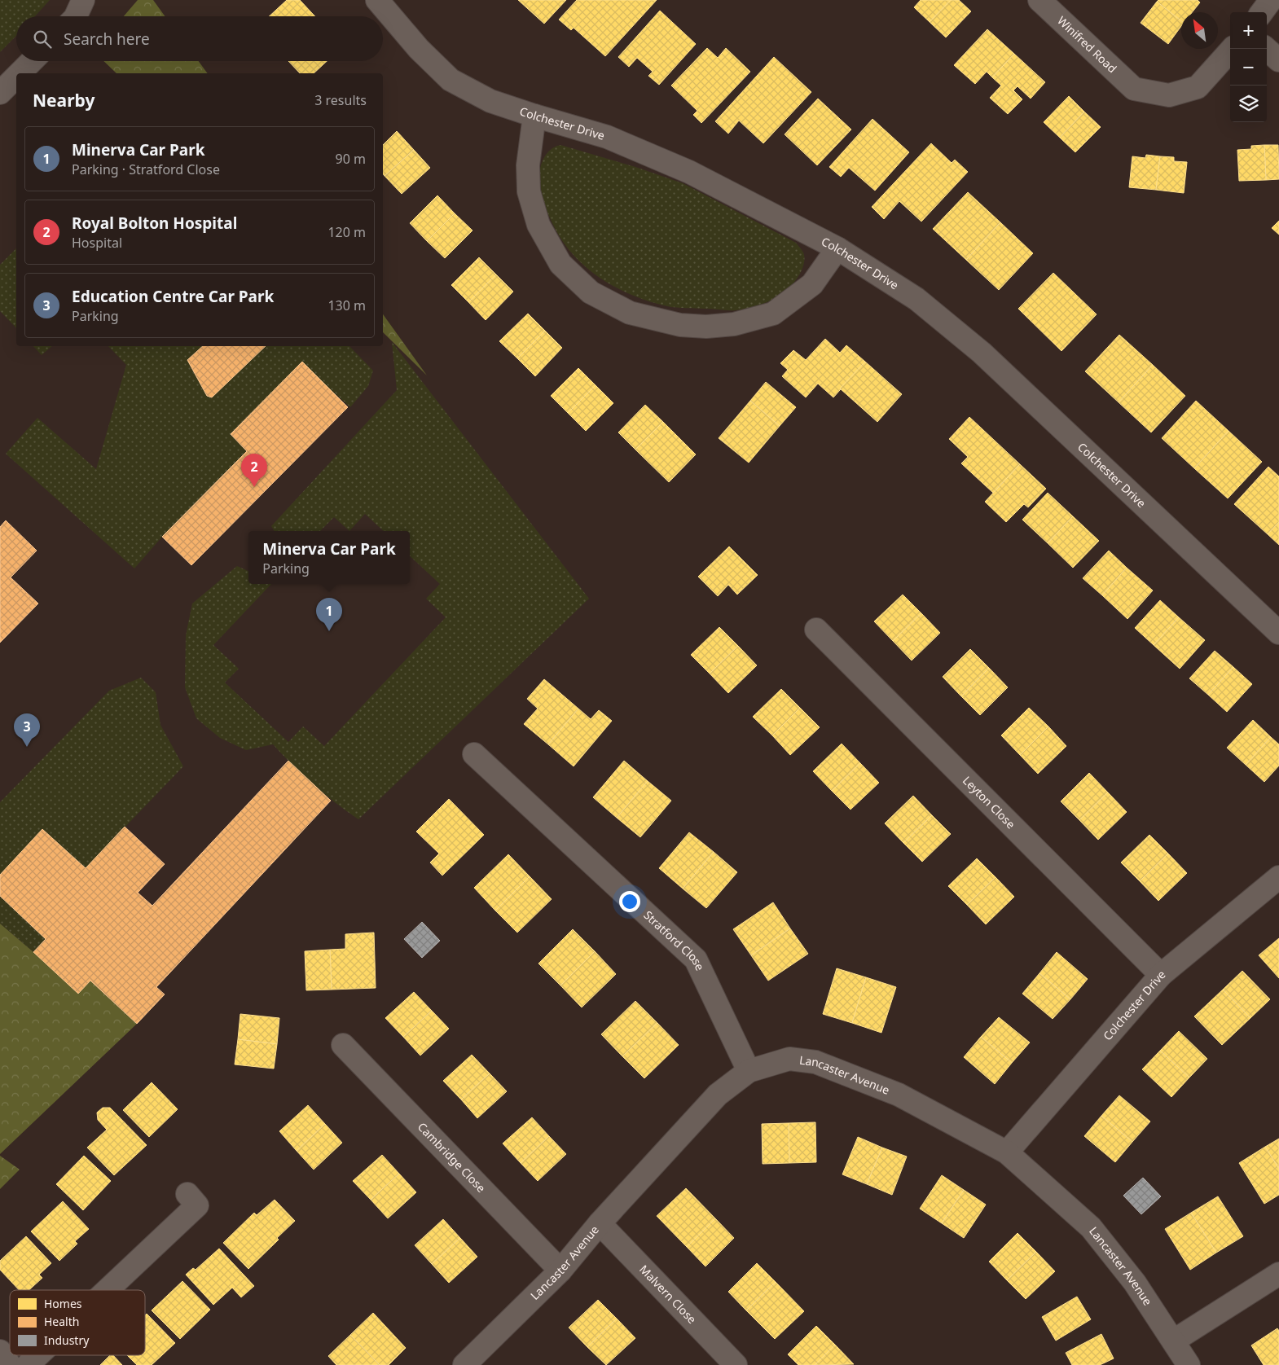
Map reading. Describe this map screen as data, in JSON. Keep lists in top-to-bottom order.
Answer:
{
  "streets": {
    "street": [
      "Winifred Road",
      "Colchester Drive",
      "Leyton Close",
      "Stratford Close",
      "Lancaster Avenue",
      "Cambridge Close",
      "Malvern Close"
    ]
  },
  "crossings": [
    ["Colchester Drive", "Leyton Close"],
    ["Colchester Drive", "Lancaster Avenue"],
    ["Stratford Close", "Lancaster Avenue"],
    ["Lancaster Avenue", "Cambridge Close"],
    ["Lancaster Avenue", "Malvern Close"]
  ],
  "legend": ["Homes", "Health", "Industry"],
  "north": "top left",
  "page": {
    "map_buttons": ["+", "−"],
    "search": "Search here",
    "heading": ["Nearby", "3 results"],
    "list": [
      {
        "mark": "1",
        "name": "Minerva Car Park",
        "note": "Parking · Stratford Close",
        "value": "90 m"
      },
      {
        "mark": "2",
        "name": "Royal Bolton Hospital",
        "note": "Hospital",
        "value": "120 m"
      },
      {
        "mark": "3",
        "name": "Education Centre Car Park",
        "note": "Parking",
        "value": "130 m"
      }
    ],
    "pins": ["2", "1", "3"],
    "popup": ["Minerva Car Park", "Parking"]
  }
}
